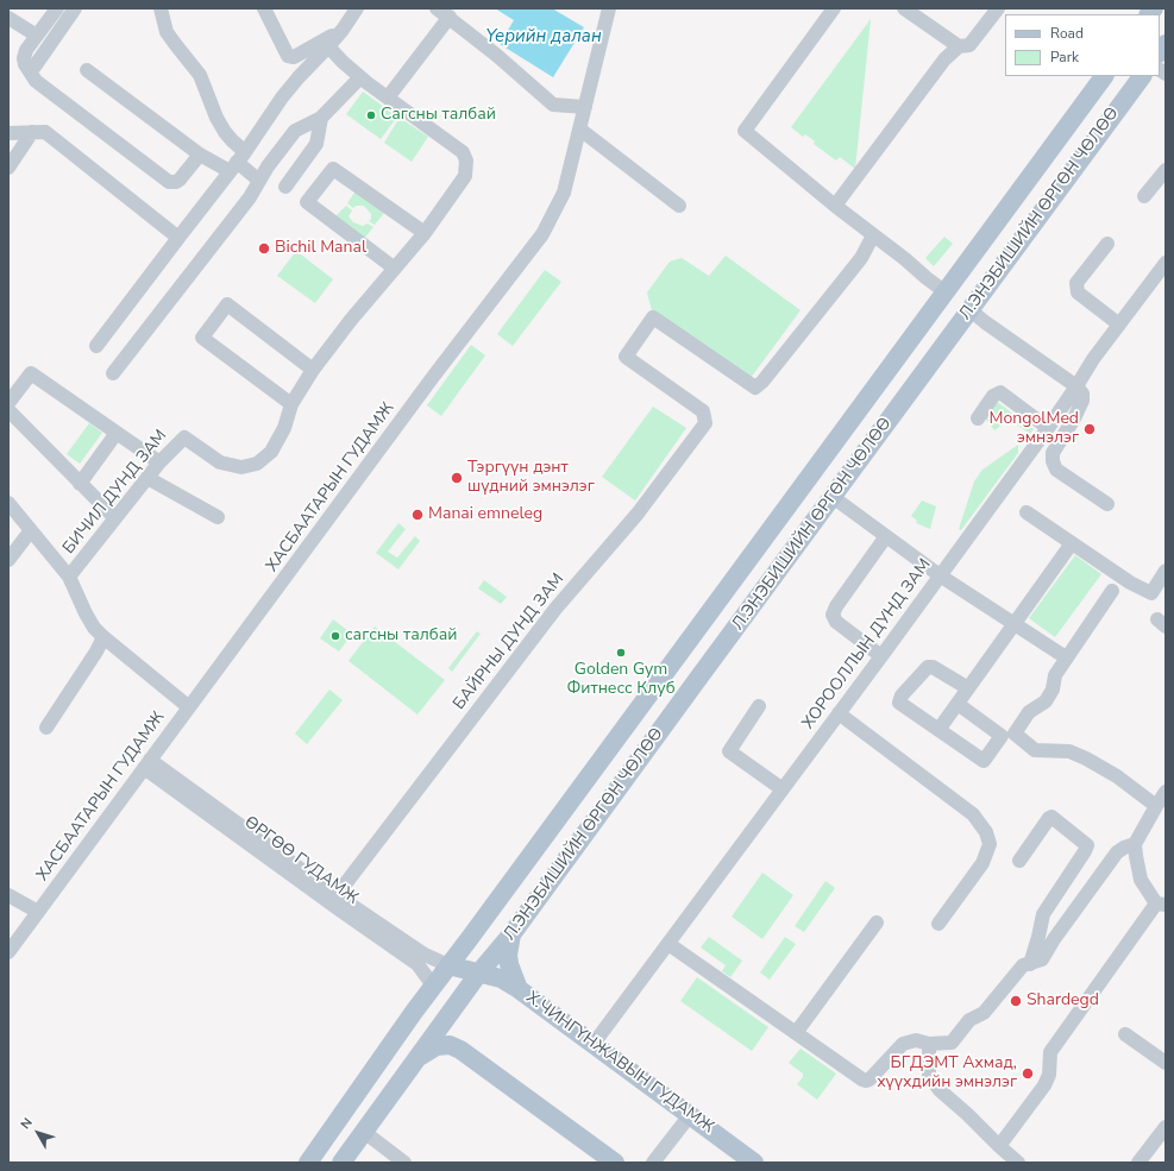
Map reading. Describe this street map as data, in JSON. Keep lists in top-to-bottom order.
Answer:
{
  "streets": {
    "main road": ["Л.ЭНЭБИШИЙН ӨРГӨН ЧӨЛӨӨ", "Х.ЧИНГҮНЖАВЫН ГУДАМЖ"],
    "street": [
      "ХАСБААТАРЫН ГУДАМЖ",
      "БИЧИЛ ДУНД ЗАМ",
      "БАЙРНЫ ДУНД ЗАМ",
      "ХОРООЛЛЫН ДУНД ЗАМ",
      "ӨРГӨӨ ГУДАМЖ"
    ]
  },
  "crossings": [
    ["Л.ЭНЭБИШИЙН ӨРГӨН ЧӨЛӨӨ", "ӨРГӨӨ ГУДАМЖ"],
    ["Л.ЭНЭБИШИЙН ӨРГӨН ЧӨЛӨӨ", "Х.ЧИНГҮНЖАВЫН ГУДАМЖ"],
    ["ХАСБААТАРЫН ГУДАМЖ", "ӨРГӨӨ ГУДАМЖ"],
    ["БАЙРНЫ ДУНД ЗАМ", "ӨРГӨӨ ГУДАМЖ"],
    ["ХОРООЛЛЫН ДУНД ЗАМ", "Х.ЧИНГҮНЖАВЫН ГУДАМЖ"],
    ["ӨРГӨӨ ГУДАМЖ", "Х.ЧИНГҮНЖАВЫН ГУДАМЖ"]
  ],
  "water": ["Үерийн далан"],
  "places": [
    "Сагсны талбай",
    "Bichil Manal",
    "MongolMed эмнэлэг",
    "Тэргүүн дэнт шүдний эмнэлэг",
    "Manai emneleg",
    "сагсны талбай",
    "Golden Gym Фитнесс Клуб",
    "Shardegd",
    "БГДЭМТ Ахмад, хүүхдийн эмнэлэг"
  ],
  "legend": ["Road", "Park"],
  "north": "top left"
}
